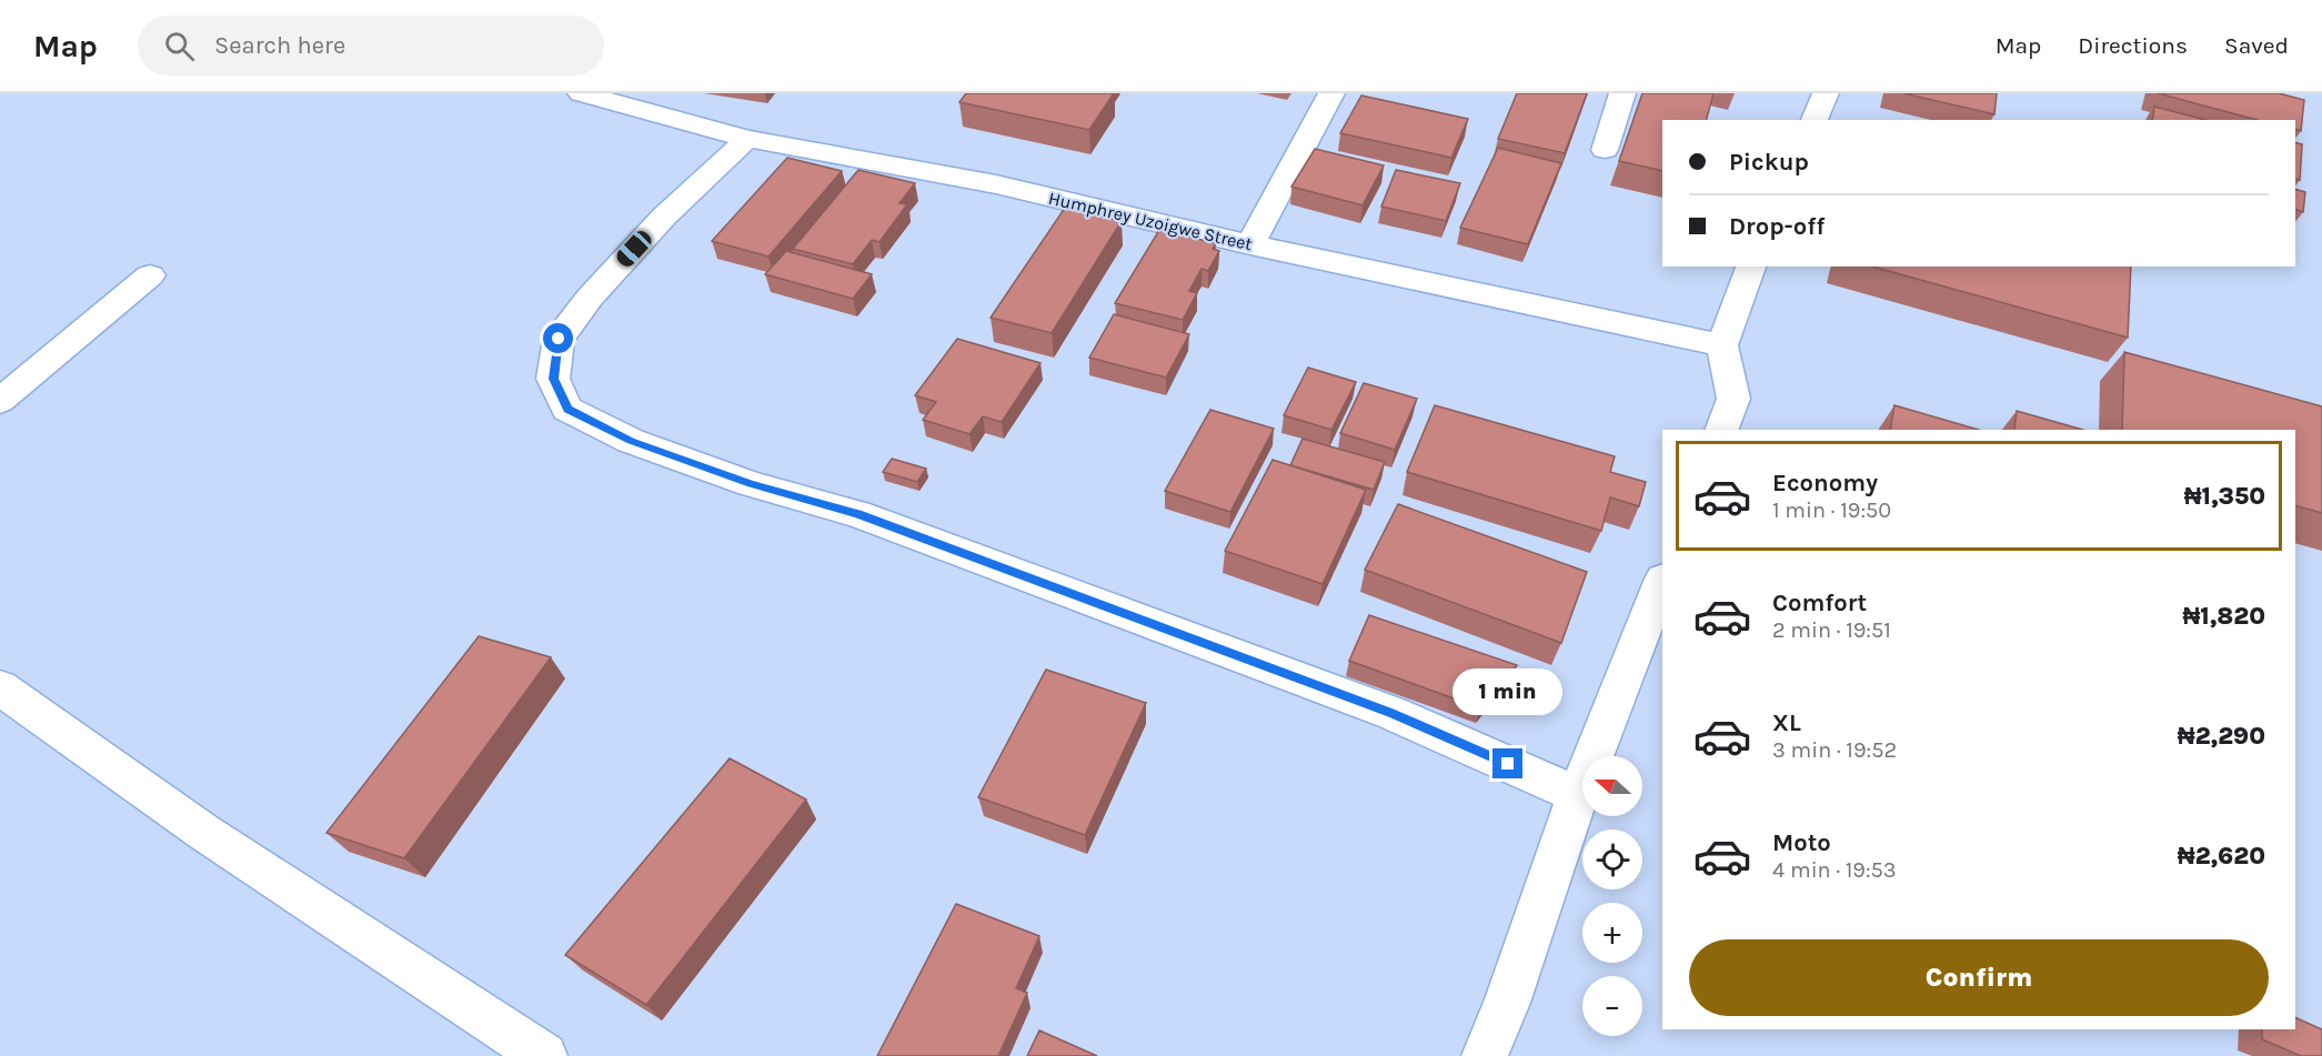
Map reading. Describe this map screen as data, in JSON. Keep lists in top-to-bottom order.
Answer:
{
  "streets": {
    "street": ["Humphrey Uzoigwe Street"]
  },
  "north": "left",
  "page": {
    "header": "Map",
    "search": "Search here",
    "nav": ["Map", "Directions", "Saved"],
    "banner": ["Pickup", "Drop-off"],
    "list": [
      {
        "name": "Economy",
        "note": "1 min · 19:50",
        "value": "₦1,350"
      },
      {
        "name": "Comfort",
        "note": "2 min · 19:51",
        "value": "₦1,820"
      },
      {
        "name": "XL",
        "note": "3 min · 19:52",
        "value": "₦2,290"
      },
      {
        "name": "Moto",
        "note": "4 min · 19:53",
        "value": "₦2,620"
      }
    ],
    "bubble": "1 min",
    "map_buttons": ["+", "−"],
    "buttons": "Confirm"
  }
}
